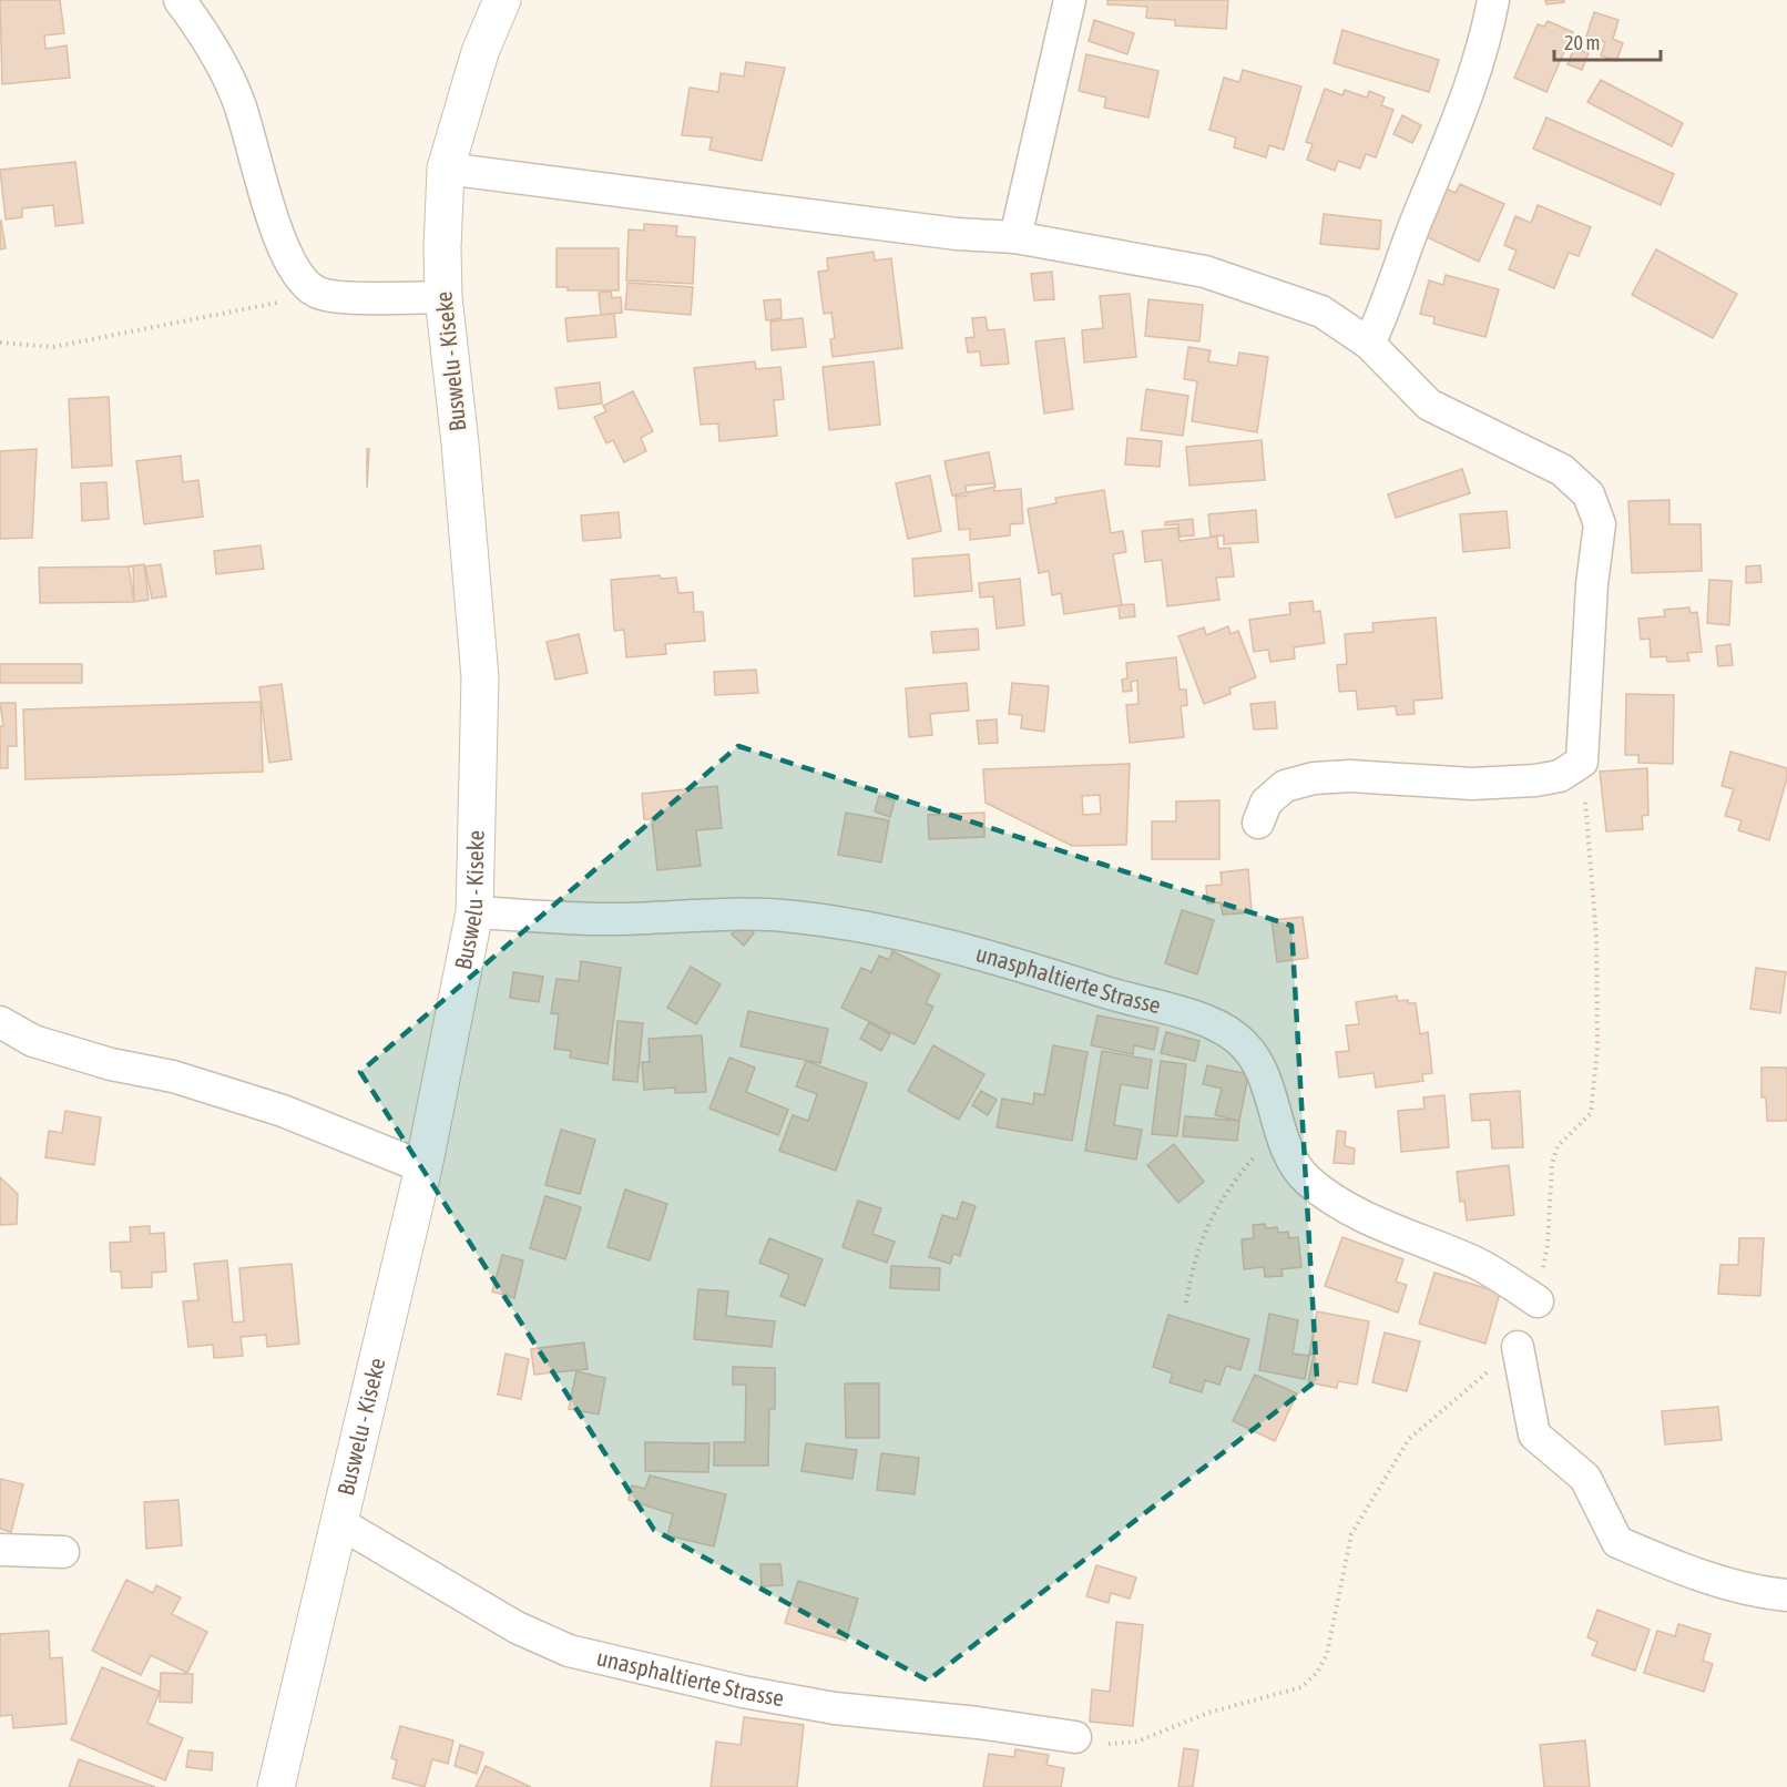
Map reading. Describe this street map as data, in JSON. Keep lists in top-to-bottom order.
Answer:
{
  "streets": {
    "main road": ["Buswelu - Kiseke"],
    "street": ["unasphaltierte Strasse"]
  },
  "crossings": [
    ["Buswelu - Kiseke", "unasphaltierte Strasse"]
  ],
  "scale_bar": "20 m"
}
